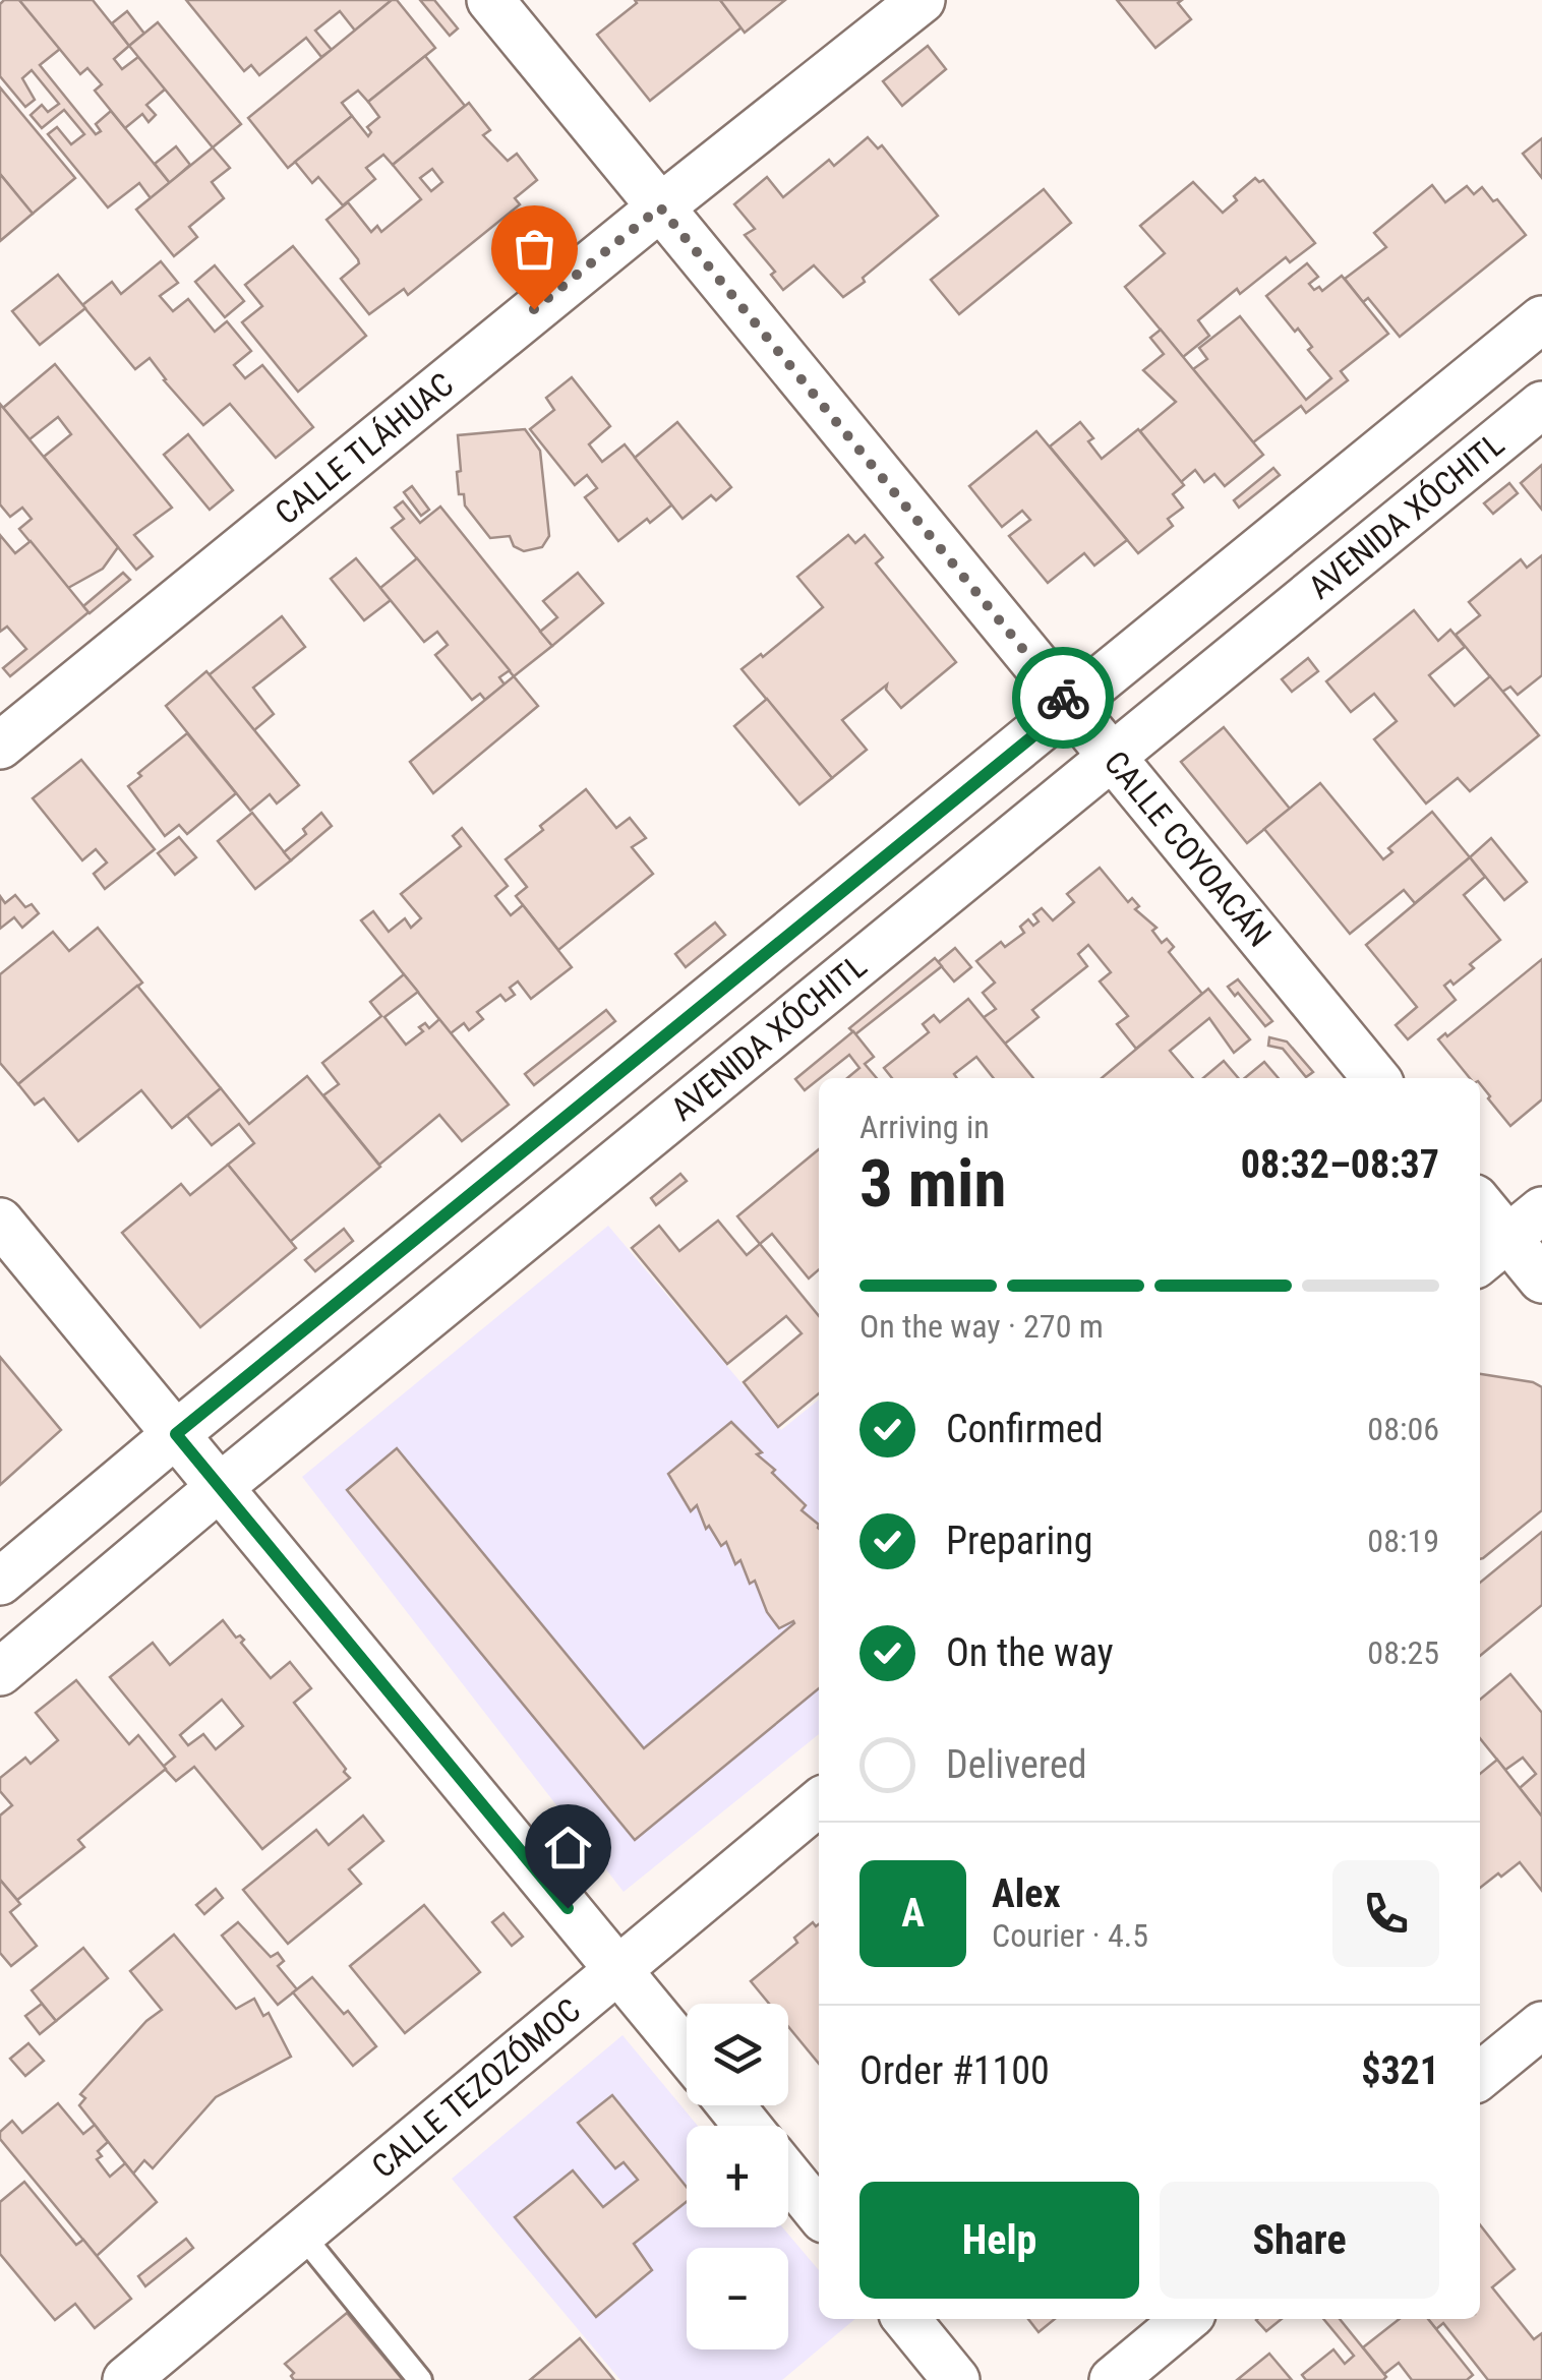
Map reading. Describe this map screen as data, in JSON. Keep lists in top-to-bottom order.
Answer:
{
  "streets": {
    "street": [
      "CALLE TLÁHUAC",
      "AVENIDA XÓCHITL",
      "CALLE COYOACÁN",
      "CALLE TEZOZÓMOC"
    ]
  },
  "crossings": [
    ["CALLE TLÁHUAC", "CALLE COYOACÁN"],
    ["AVENIDA XÓCHITL", "CALLE COYOACÁN"]
  ],
  "page": {
    "heading": ["3 min", "Arriving in", "08:32–08:37"],
    "panel": [
      "Alex",
      "Courier · 4.5",
      "Order #1100",
      "$321"
    ],
    "bar": "On the way · 270 m",
    "list": [
      ["Confirmed", "08:06"],
      ["Preparing", "08:19"],
      ["On the way", "08:25"],
      "Delivered"
    ],
    "round": "A",
    "map_buttons": ["+", "−"],
    "buttons": ["Help", "Share"]
  }
}
